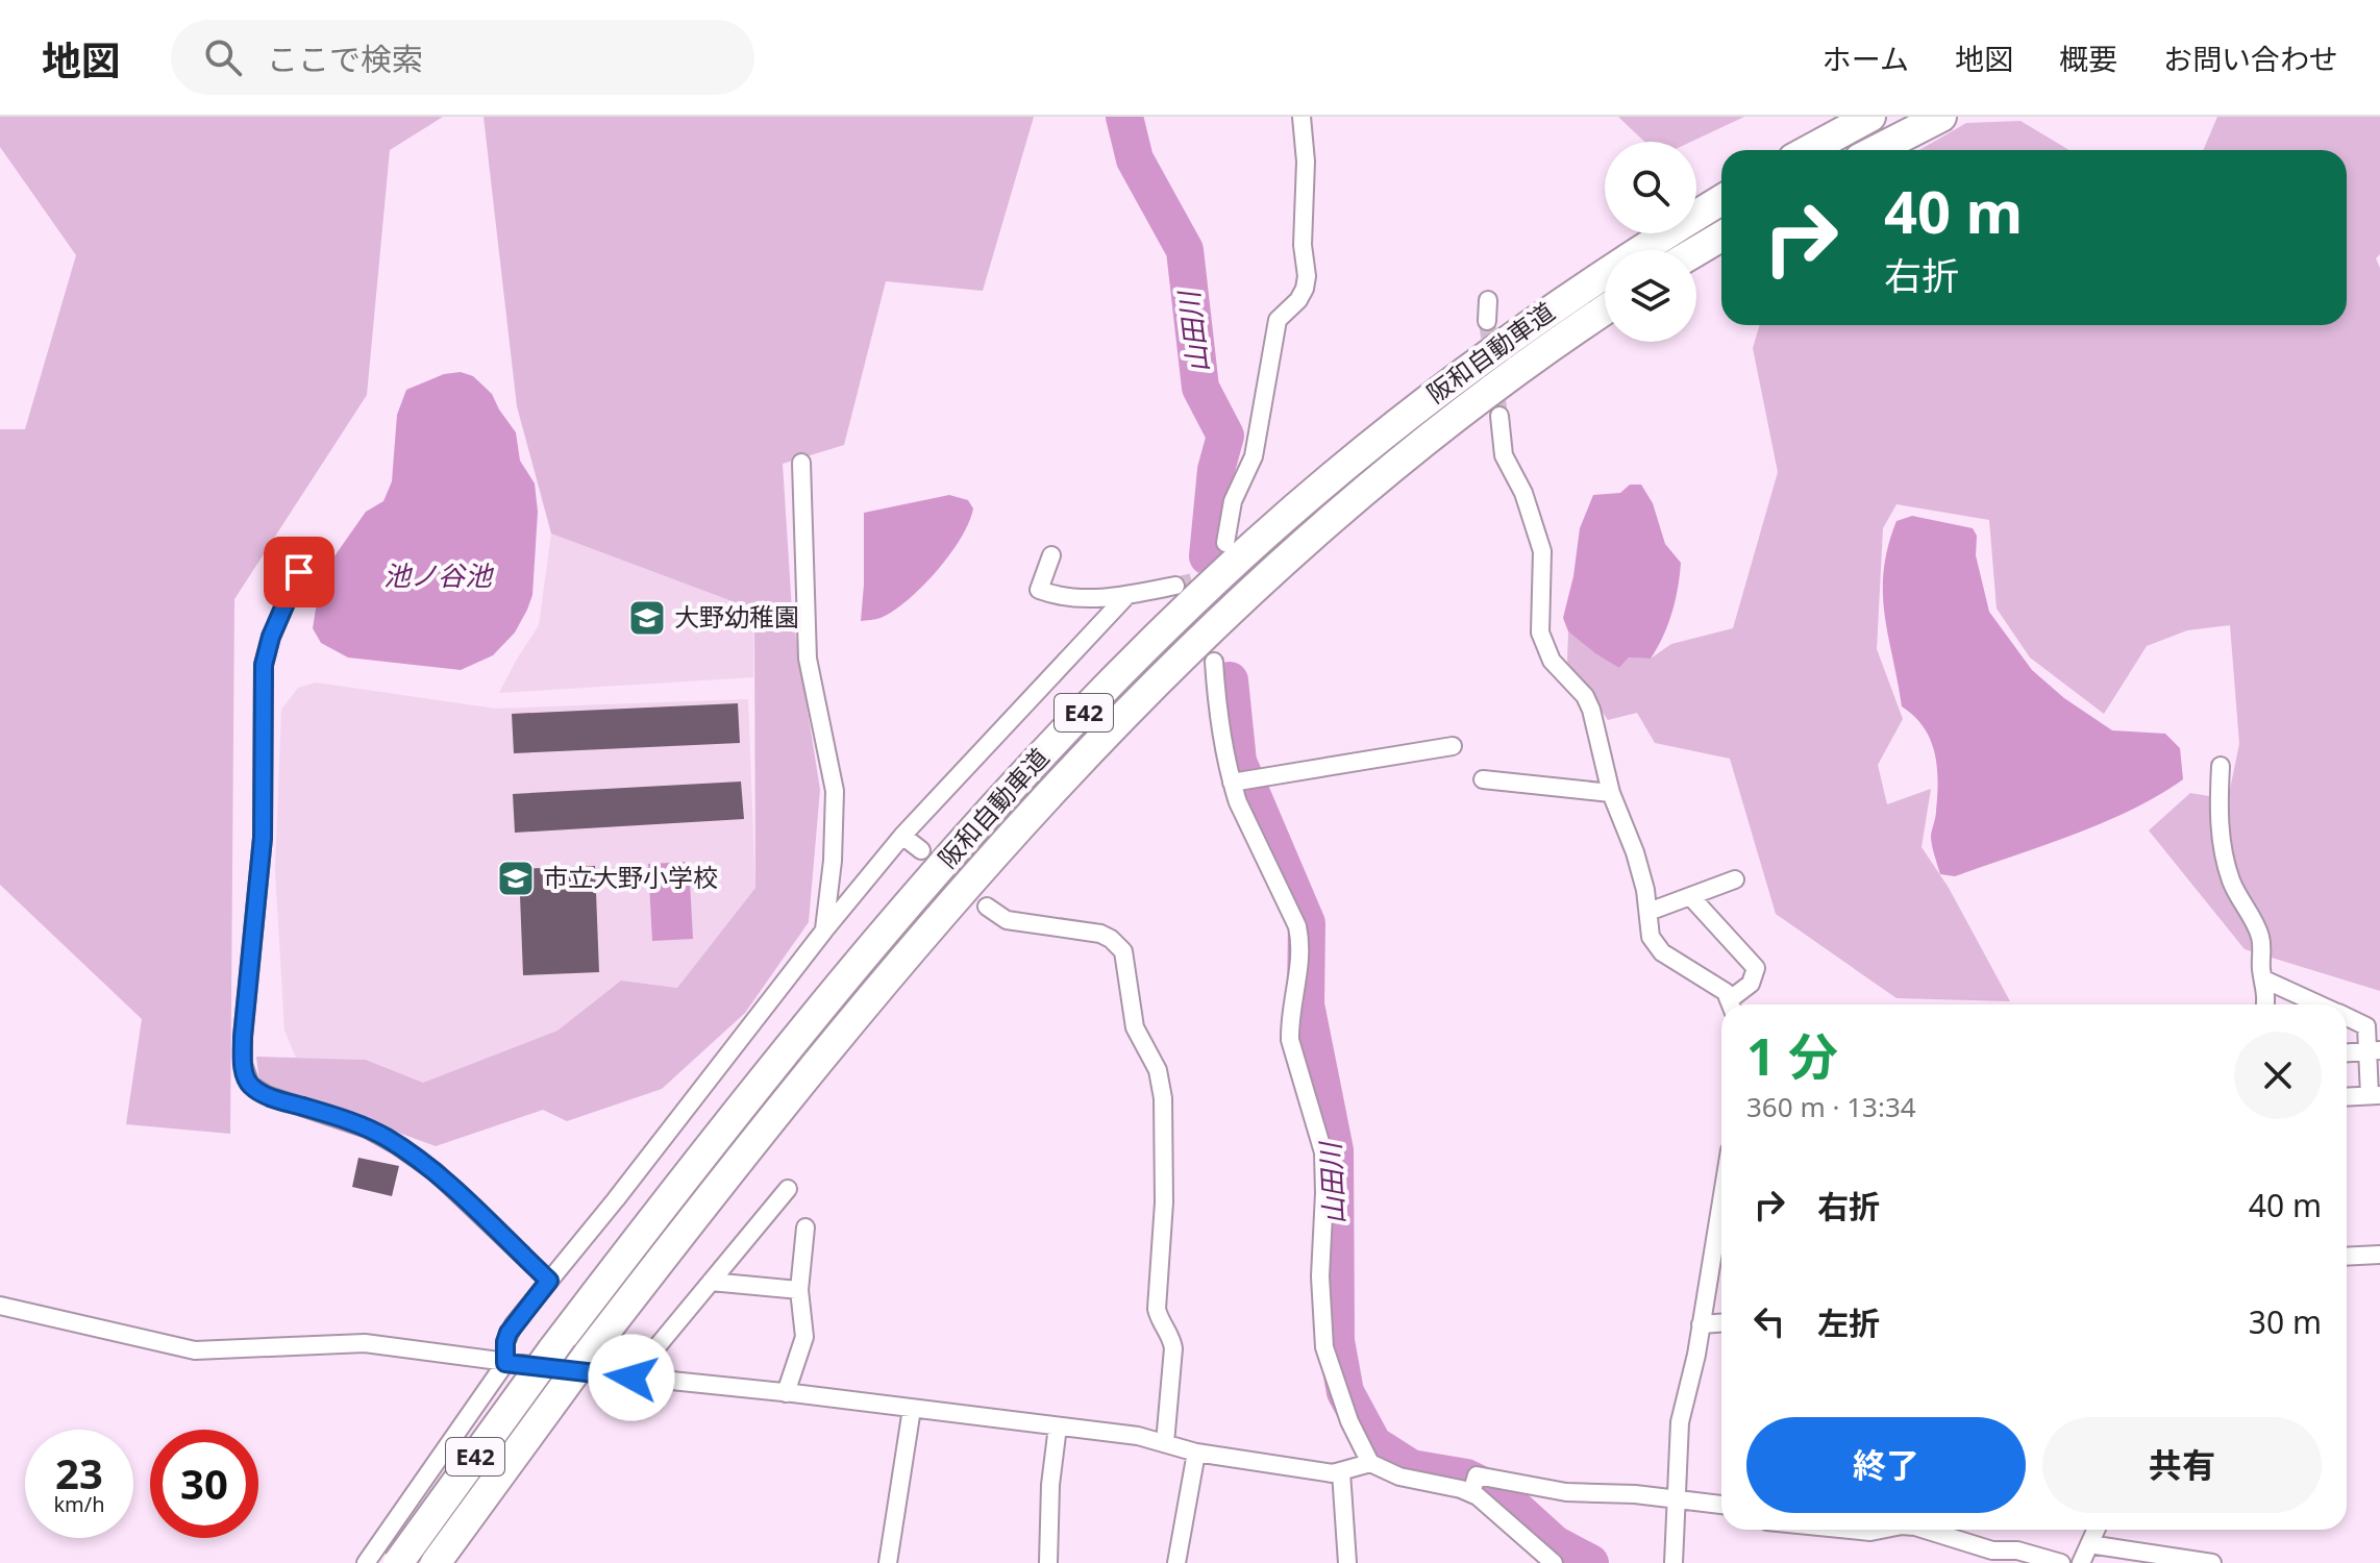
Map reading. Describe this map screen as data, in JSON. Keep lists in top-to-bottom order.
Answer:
{
  "streets": {
    "highway": ["阪和自動車道", "E42"]
  },
  "water": ["山田川", "池ノ谷池"],
  "places": {
    "school or university": ["大野幼稚園", "市立大野小学校"]
  },
  "page": {
    "header": "地図",
    "search": "ここで検索",
    "nav": [
      "ホーム",
      "地図",
      "概要",
      "お問い合わせ"
    ],
    "turn": ["40 m", "右折"],
    "heading": ["1 分", "360 m · 13:34"],
    "list": [
      {
        "name": "右折",
        "value": "40 m"
      },
      {
        "name": "左折",
        "value": "30 m"
      }
    ],
    "buttons": ["終了", "共有"],
    "speed": "23 km/h",
    "limit": "30"
  }
}
